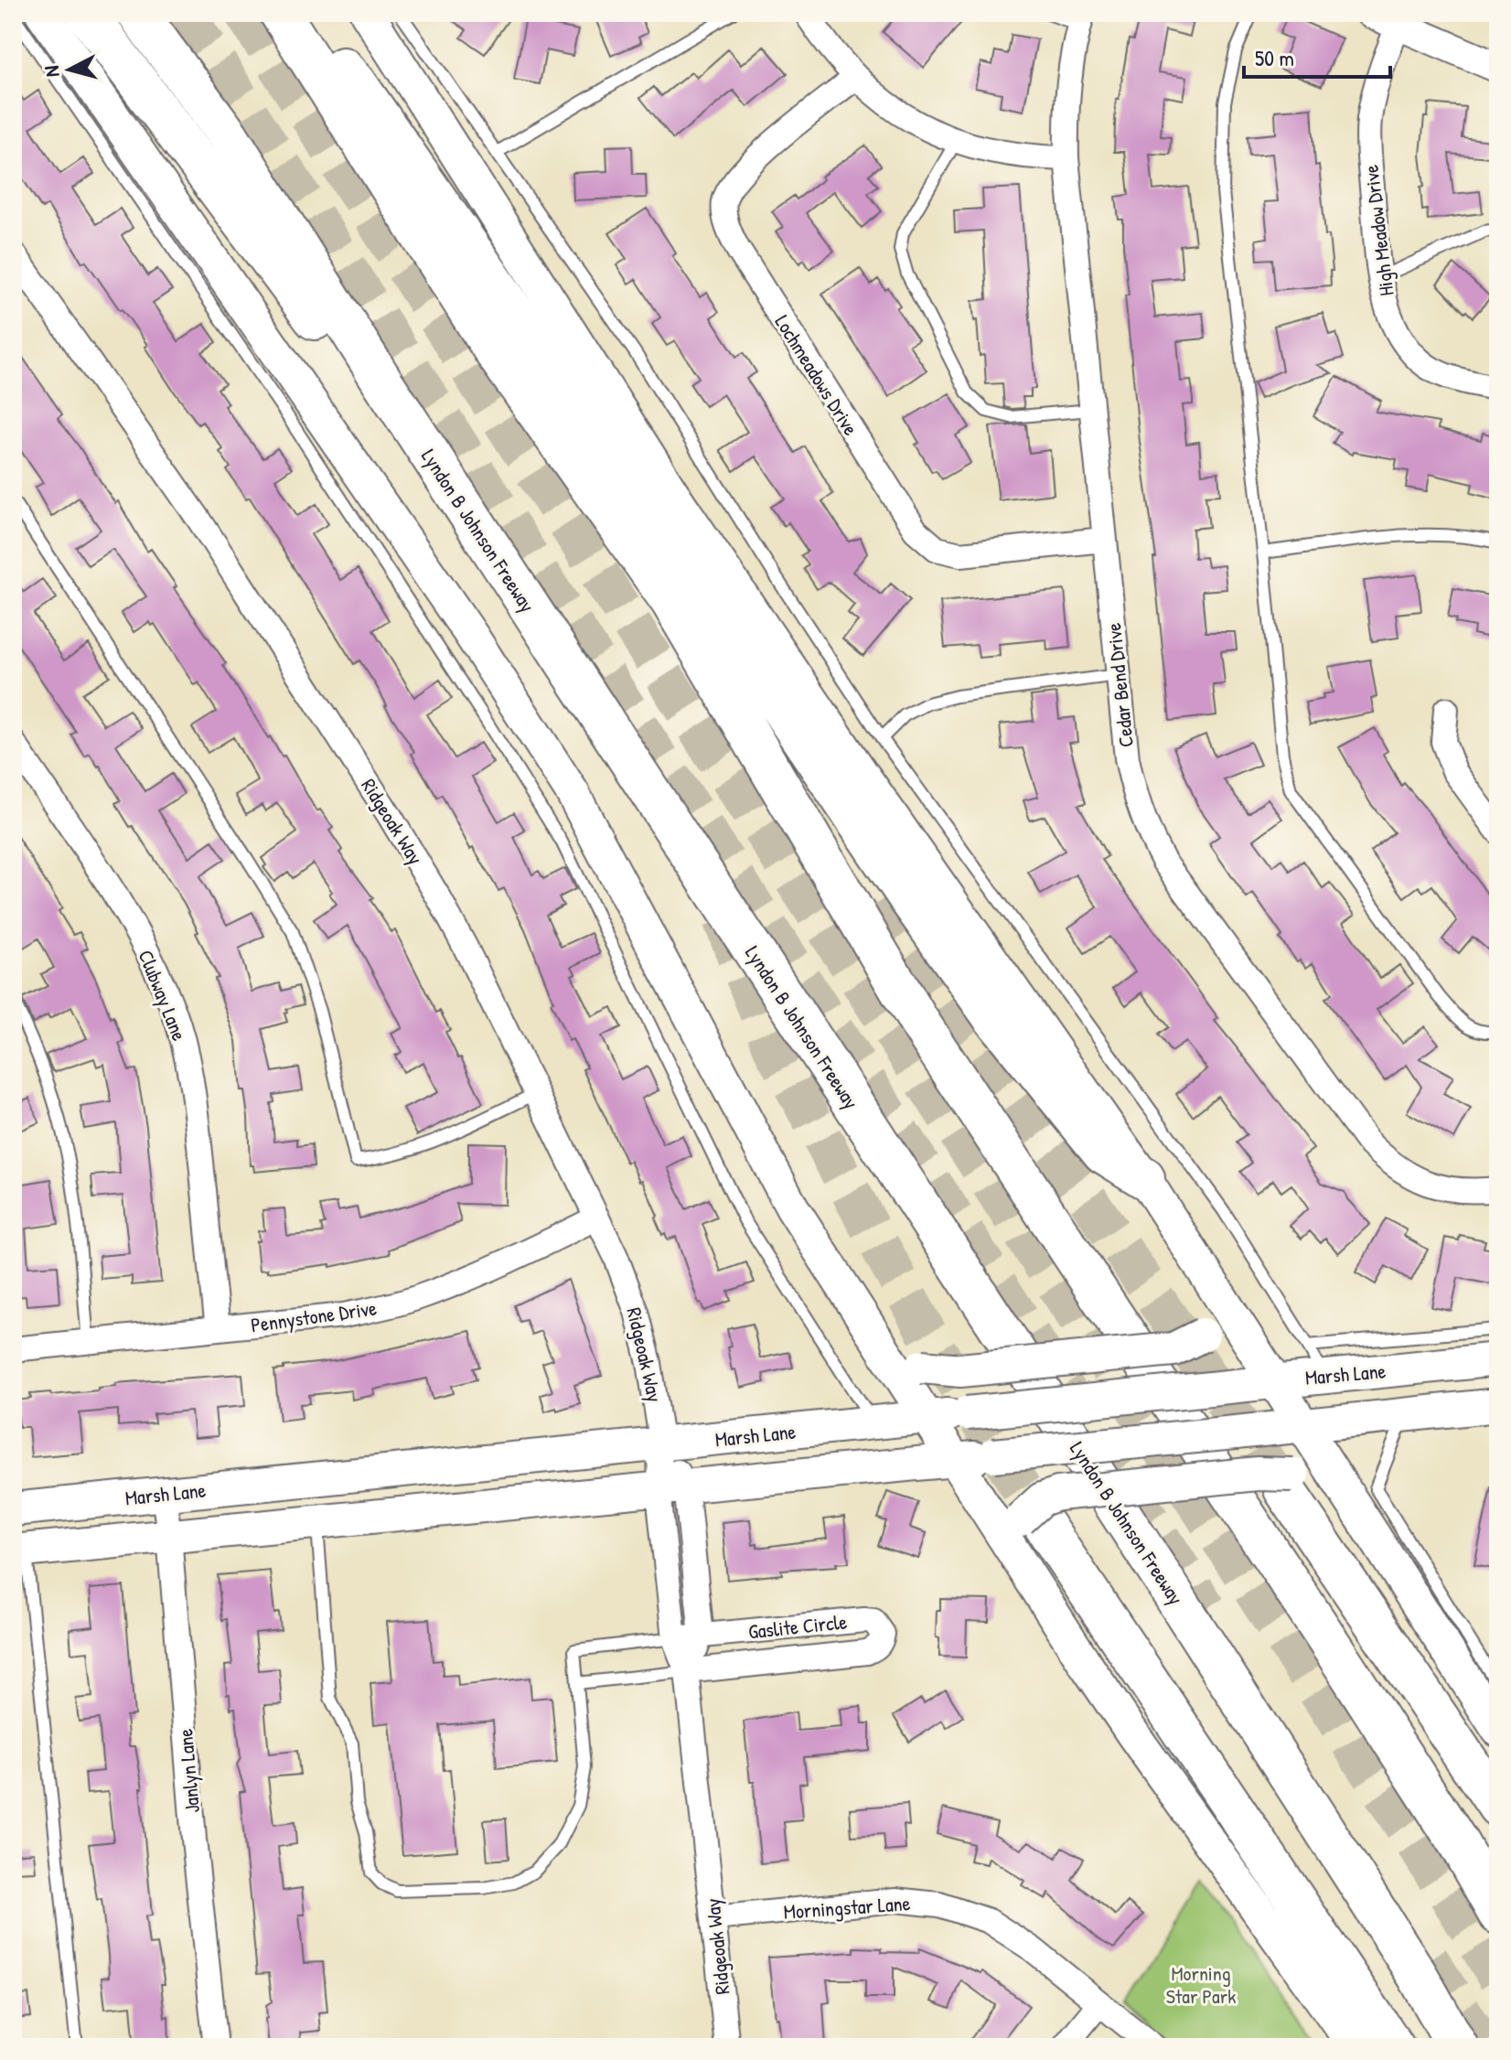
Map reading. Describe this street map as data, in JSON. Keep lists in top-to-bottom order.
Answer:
{
  "streets": {
    "highway": ["Lyndon B Johnson Freeway"],
    "main road": ["Marsh Lane"],
    "street": [
      "High Meadow Drive",
      "Lochmeadows Drive",
      "Cedar Bend Drive",
      "Ridgeoak Way",
      "Clubway Lane",
      "Pennystone Drive",
      "Gaslite Circle",
      "Janlyn Lane",
      "Morningstar Lane"
    ]
  },
  "crossings": [
    ["Lochmeadows Drive", "Cedar Bend Drive"],
    ["Ridgeoak Way", "Pennystone Drive"],
    ["Ridgeoak Way", "Marsh Lane"],
    ["Ridgeoak Way", "Gaslite Circle"],
    ["Ridgeoak Way", "Morningstar Lane"],
    ["Clubway Lane", "Pennystone Drive"],
    ["Marsh Lane", "Janlyn Lane"]
  ],
  "parks": ["Morning Star Park"],
  "scale_bar": "50 m",
  "north": "left"
}
